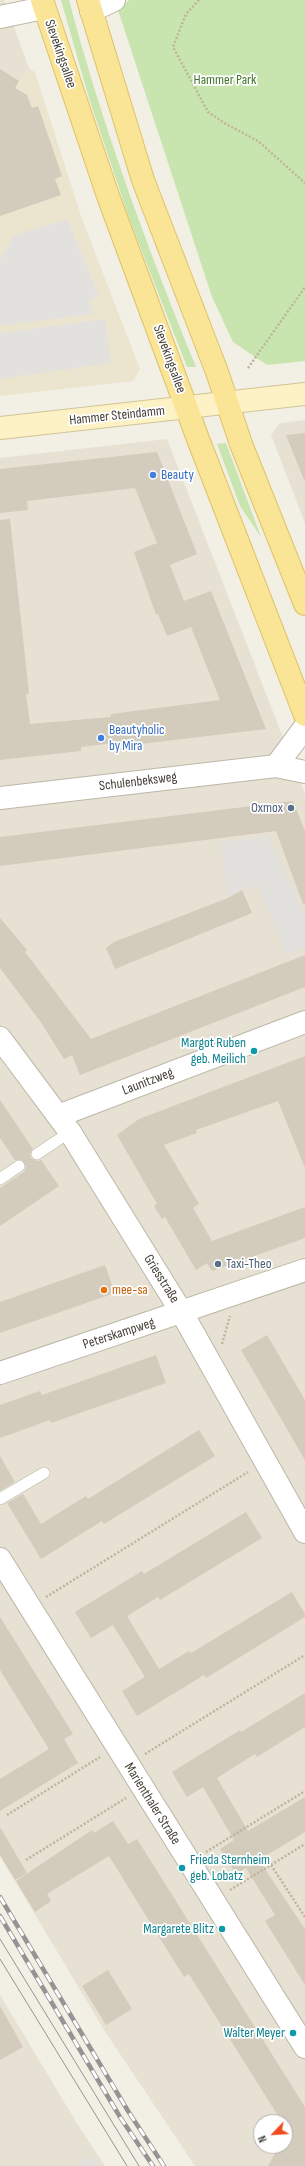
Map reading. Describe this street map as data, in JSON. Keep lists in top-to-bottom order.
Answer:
{
  "streets": {
    "main road": ["Sievekingsallee", "Hammer Steindamm"],
    "street": [
      "Schulenbeksweg",
      "Launitzweg",
      "Griesstraße",
      "Peterskampweg",
      "Marienthaler Straße"
    ]
  },
  "crossings": [
    ["Sievekingsallee", "Hammer Steindamm"],
    ["Launitzweg", "Griesstraße"],
    ["Griesstraße", "Peterskampweg"]
  ],
  "parks": ["Hammer Park"],
  "places": [
    "Beauty",
    "Beautyholic by Mira",
    "Oxmox",
    "Margot Ruben geb. Meilich",
    "Taxi-Theo",
    "mee-sa",
    "Frieda Sternheim geb. Lobatz",
    "Margarete Blitz",
    "Walter Meyer"
  ],
  "north": "bottom left"
}
